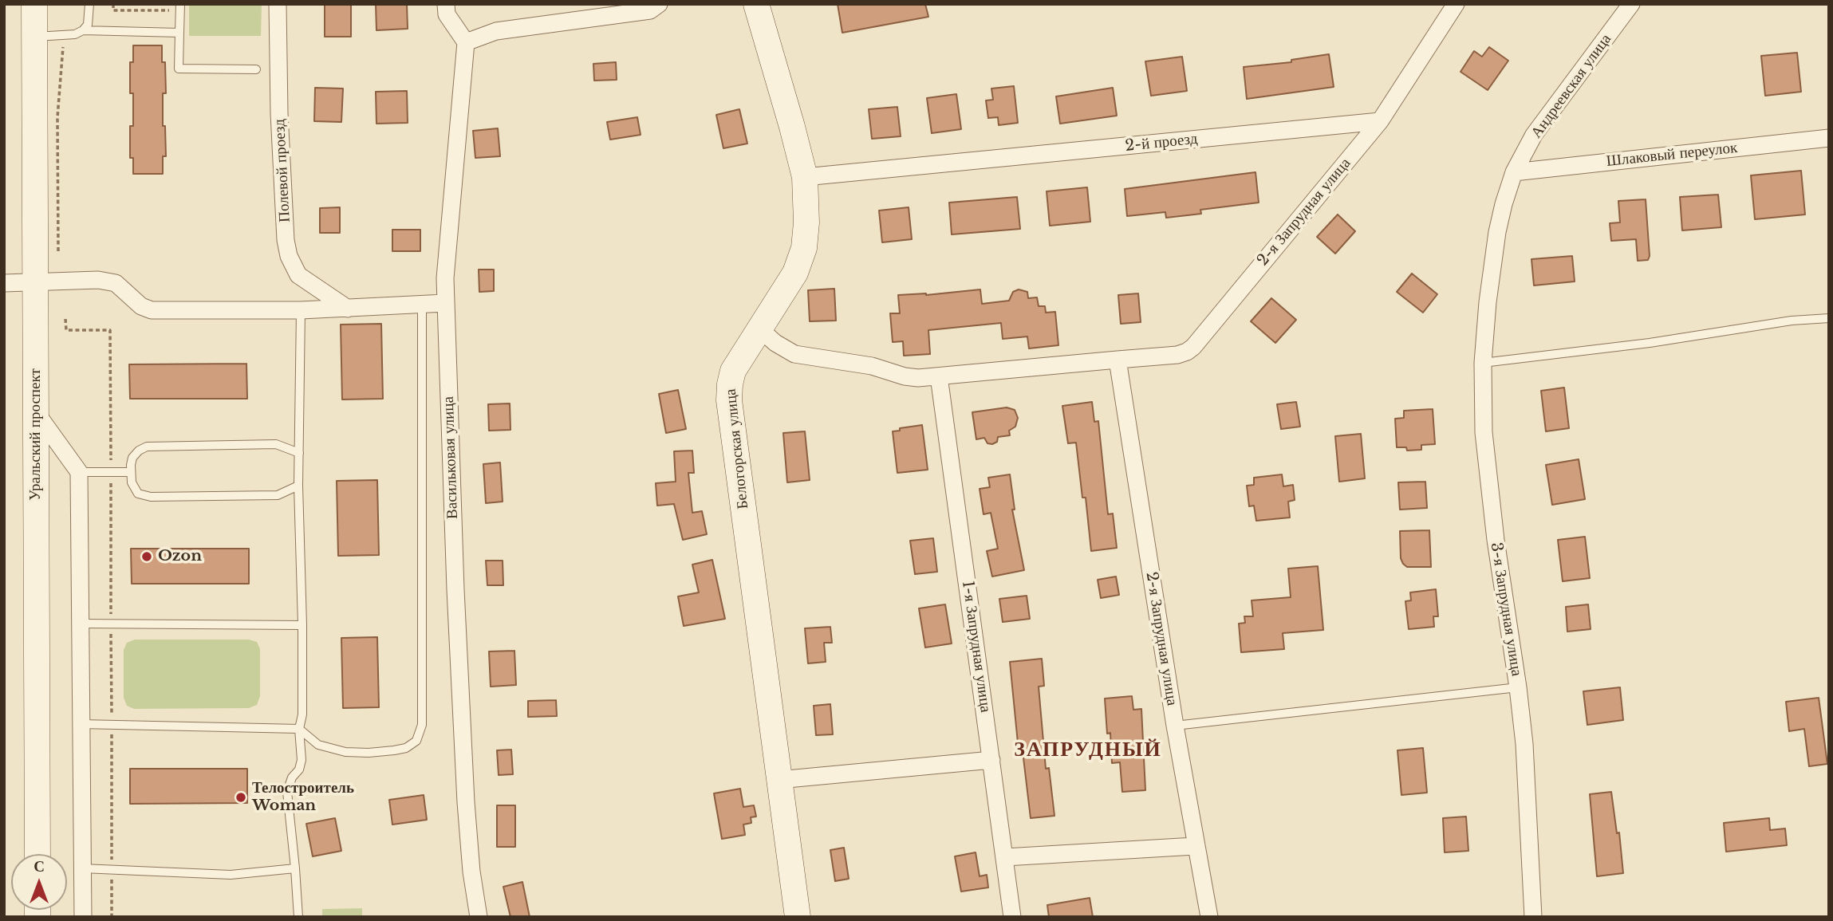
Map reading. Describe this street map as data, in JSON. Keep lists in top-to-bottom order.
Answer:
{
  "streets": {
    "street": [
      "Андреевская улица",
      "2-й проезд",
      "Шлаковый переулок",
      "Полевой проезд",
      "2-я Запрудная улица",
      "Уральский проспект",
      "Белогорская улица",
      "Васильковая улица",
      "3-я Запрудная улица",
      "1-я Запрудная улица"
    ]
  },
  "crossings": [
    ["Андреевская улица", "Шлаковый переулок"],
    ["Андреевская улица", "3-я Запрудная улица"],
    ["2-й проезд", "2-я Запрудная улица"],
    ["2-й проезд", "Белогорская улица"],
    ["2-я Запрудная улица", "Белогорская улица"],
    ["2-я Запрудная улица", "1-я Запрудная улица"]
  ],
  "districts": ["ЗАПРУДНЫЙ"],
  "places": ["Ozon", "Телостроитель Woman"],
  "north": "top"
}
